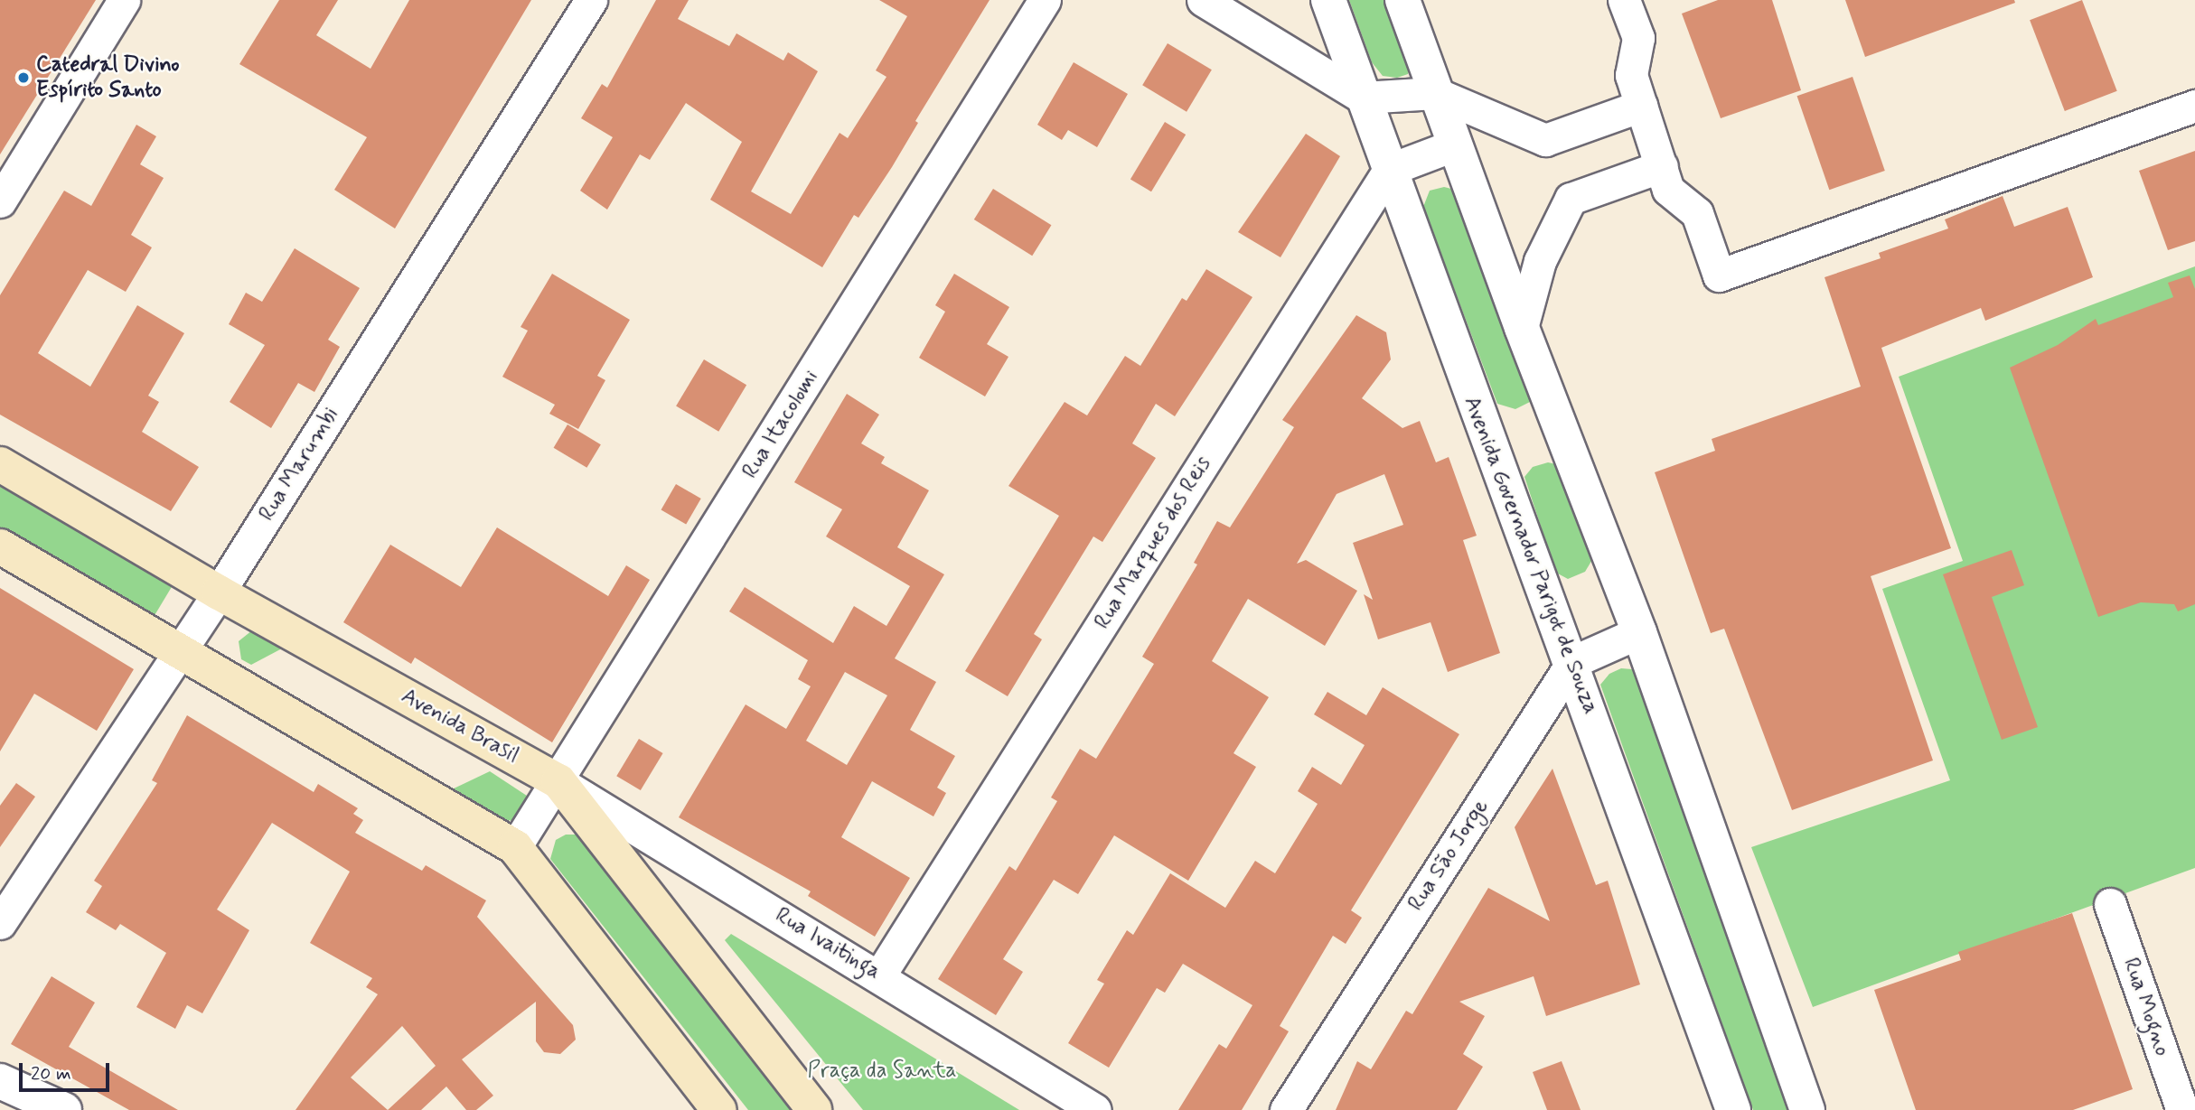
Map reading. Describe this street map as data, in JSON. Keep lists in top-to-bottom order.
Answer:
{
  "streets": {
    "main road": ["Avenida Brasil"],
    "street": [
      "Rua Itacolomi",
      "Rua Marumbi",
      "Rua Marques dos Reis",
      "Avenida Governador Parigot de Souza",
      "Rua São Jorge",
      "Rua Ivaitinga",
      "Rua Mogno"
    ]
  },
  "crossings": [
    ["Rua Itacolomi", "Avenida Brasil"],
    ["Rua Itacolomi", "Rua Ivaitinga"],
    ["Rua Marumbi", "Avenida Brasil"],
    ["Rua Marques dos Reis", "Avenida Governador Parigot de Souza"],
    ["Rua Marques dos Reis", "Rua Ivaitinga"],
    ["Avenida Governador Parigot de Souza", "Rua São Jorge"],
    ["Avenida Brasil", "Rua Ivaitinga"]
  ],
  "parks": ["Praça da Santa"],
  "places": ["Catedral Divino Espírito Santo"],
  "scale_bar": "20 m"
}
